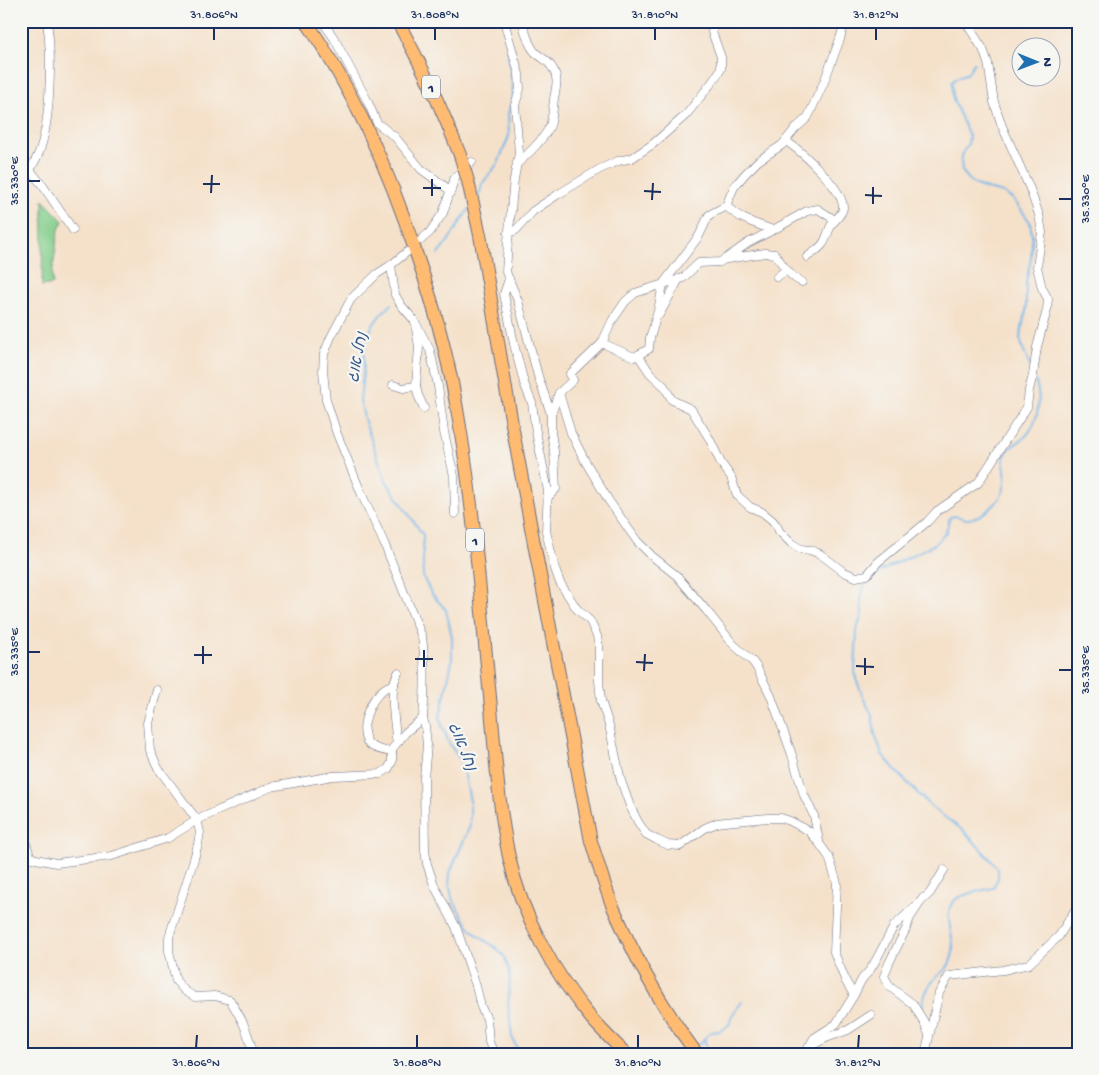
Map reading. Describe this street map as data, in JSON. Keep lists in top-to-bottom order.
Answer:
{
  "streets": {
    "highway": ["1"]
  },
  "water": ["נחל אוג"],
  "north": "right",
  "coordinates": [
    "31.806°N",
    "31.808°N",
    "31.810°N",
    "31.812°N",
    "35.330°E",
    "35.335°E"
  ]
}
